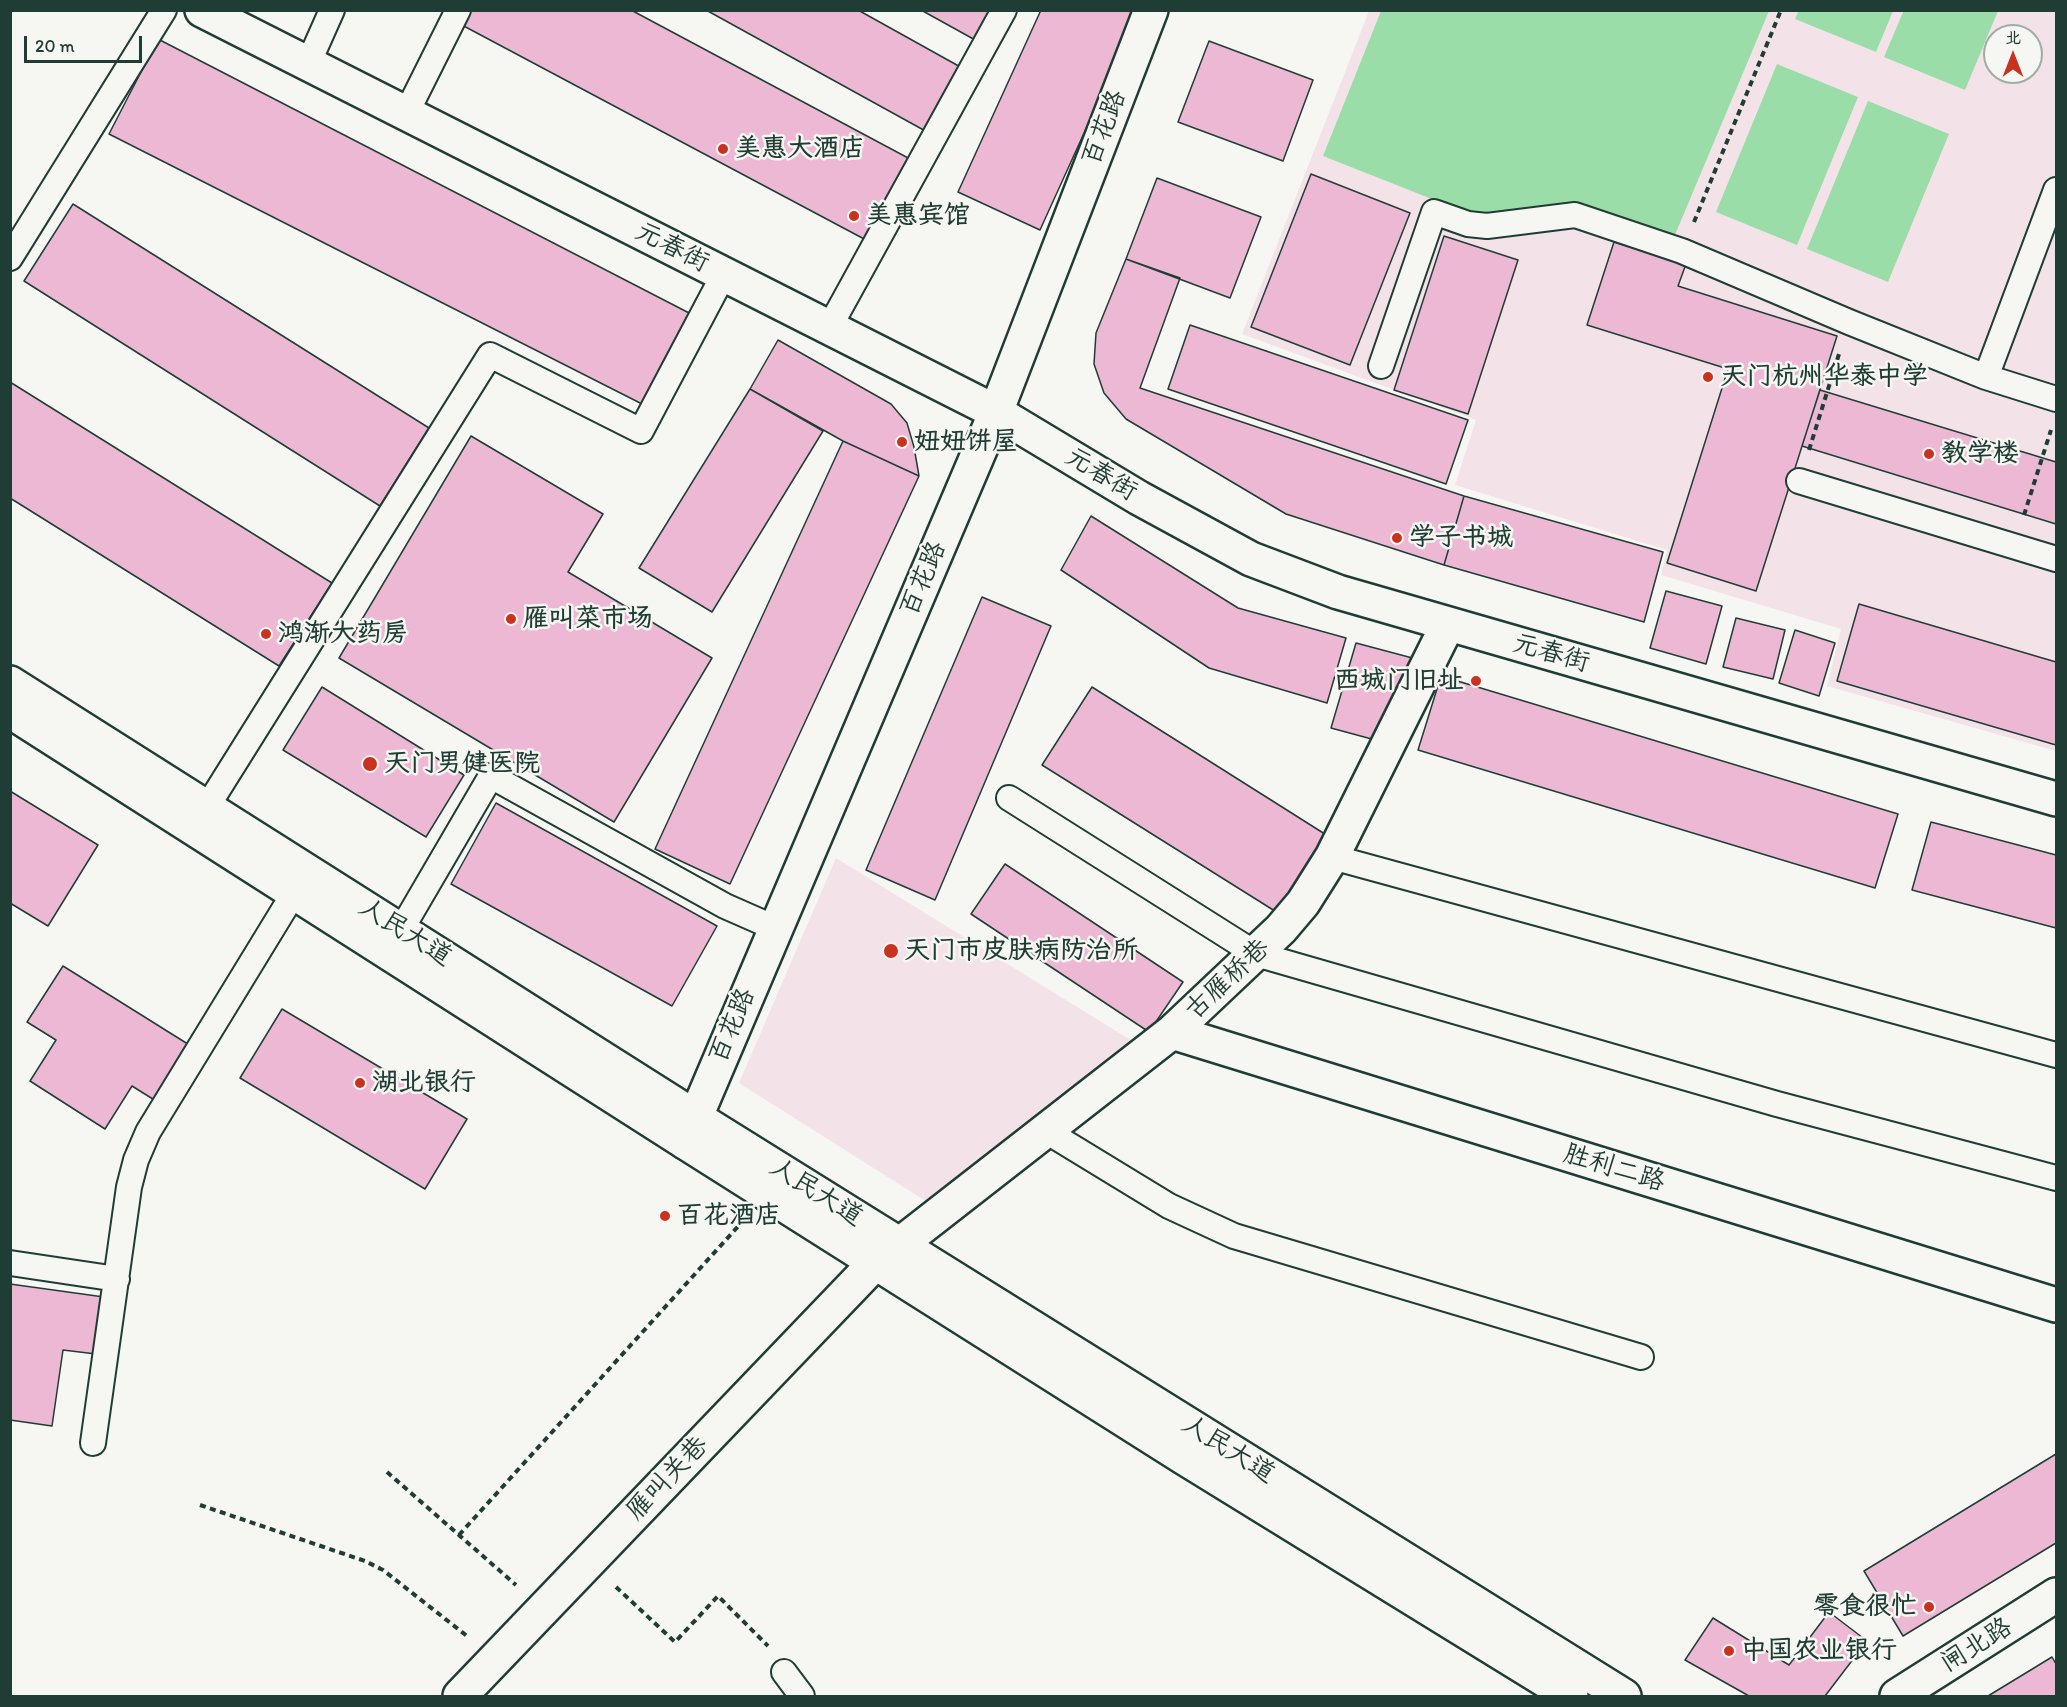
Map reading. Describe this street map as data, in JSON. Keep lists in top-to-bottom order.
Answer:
{
  "streets": {
    "street": [
      "百花路",
      "元春街",
      "人民大道",
      "古雁桥巷",
      "胜利二路",
      "雁叫关巷",
      "闸北路"
    ]
  },
  "crossings": [
    ["百花路", "元春街"],
    ["百花路", "人民大道"],
    ["元春街", "古雁桥巷"],
    ["人民大道", "古雁桥巷"],
    ["人民大道", "雁叫关巷"],
    ["古雁桥巷", "胜利二路"],
    ["古雁桥巷", "雁叫关巷"]
  ],
  "places": [
    "美惠大酒店",
    "美惠宾馆",
    "天门杭州华泰中学",
    "妞妞饼屋",
    "教学楼",
    "学子书城",
    "雁叫菜市场",
    "鸿渐大药房",
    "西城门旧址",
    "天门男健医院",
    "天门市皮肤病防治所",
    "湖北银行",
    "百花酒店",
    "零食很忙",
    "中国农业银行"
  ],
  "scale_bar": "20 m",
  "north": "top"
}
